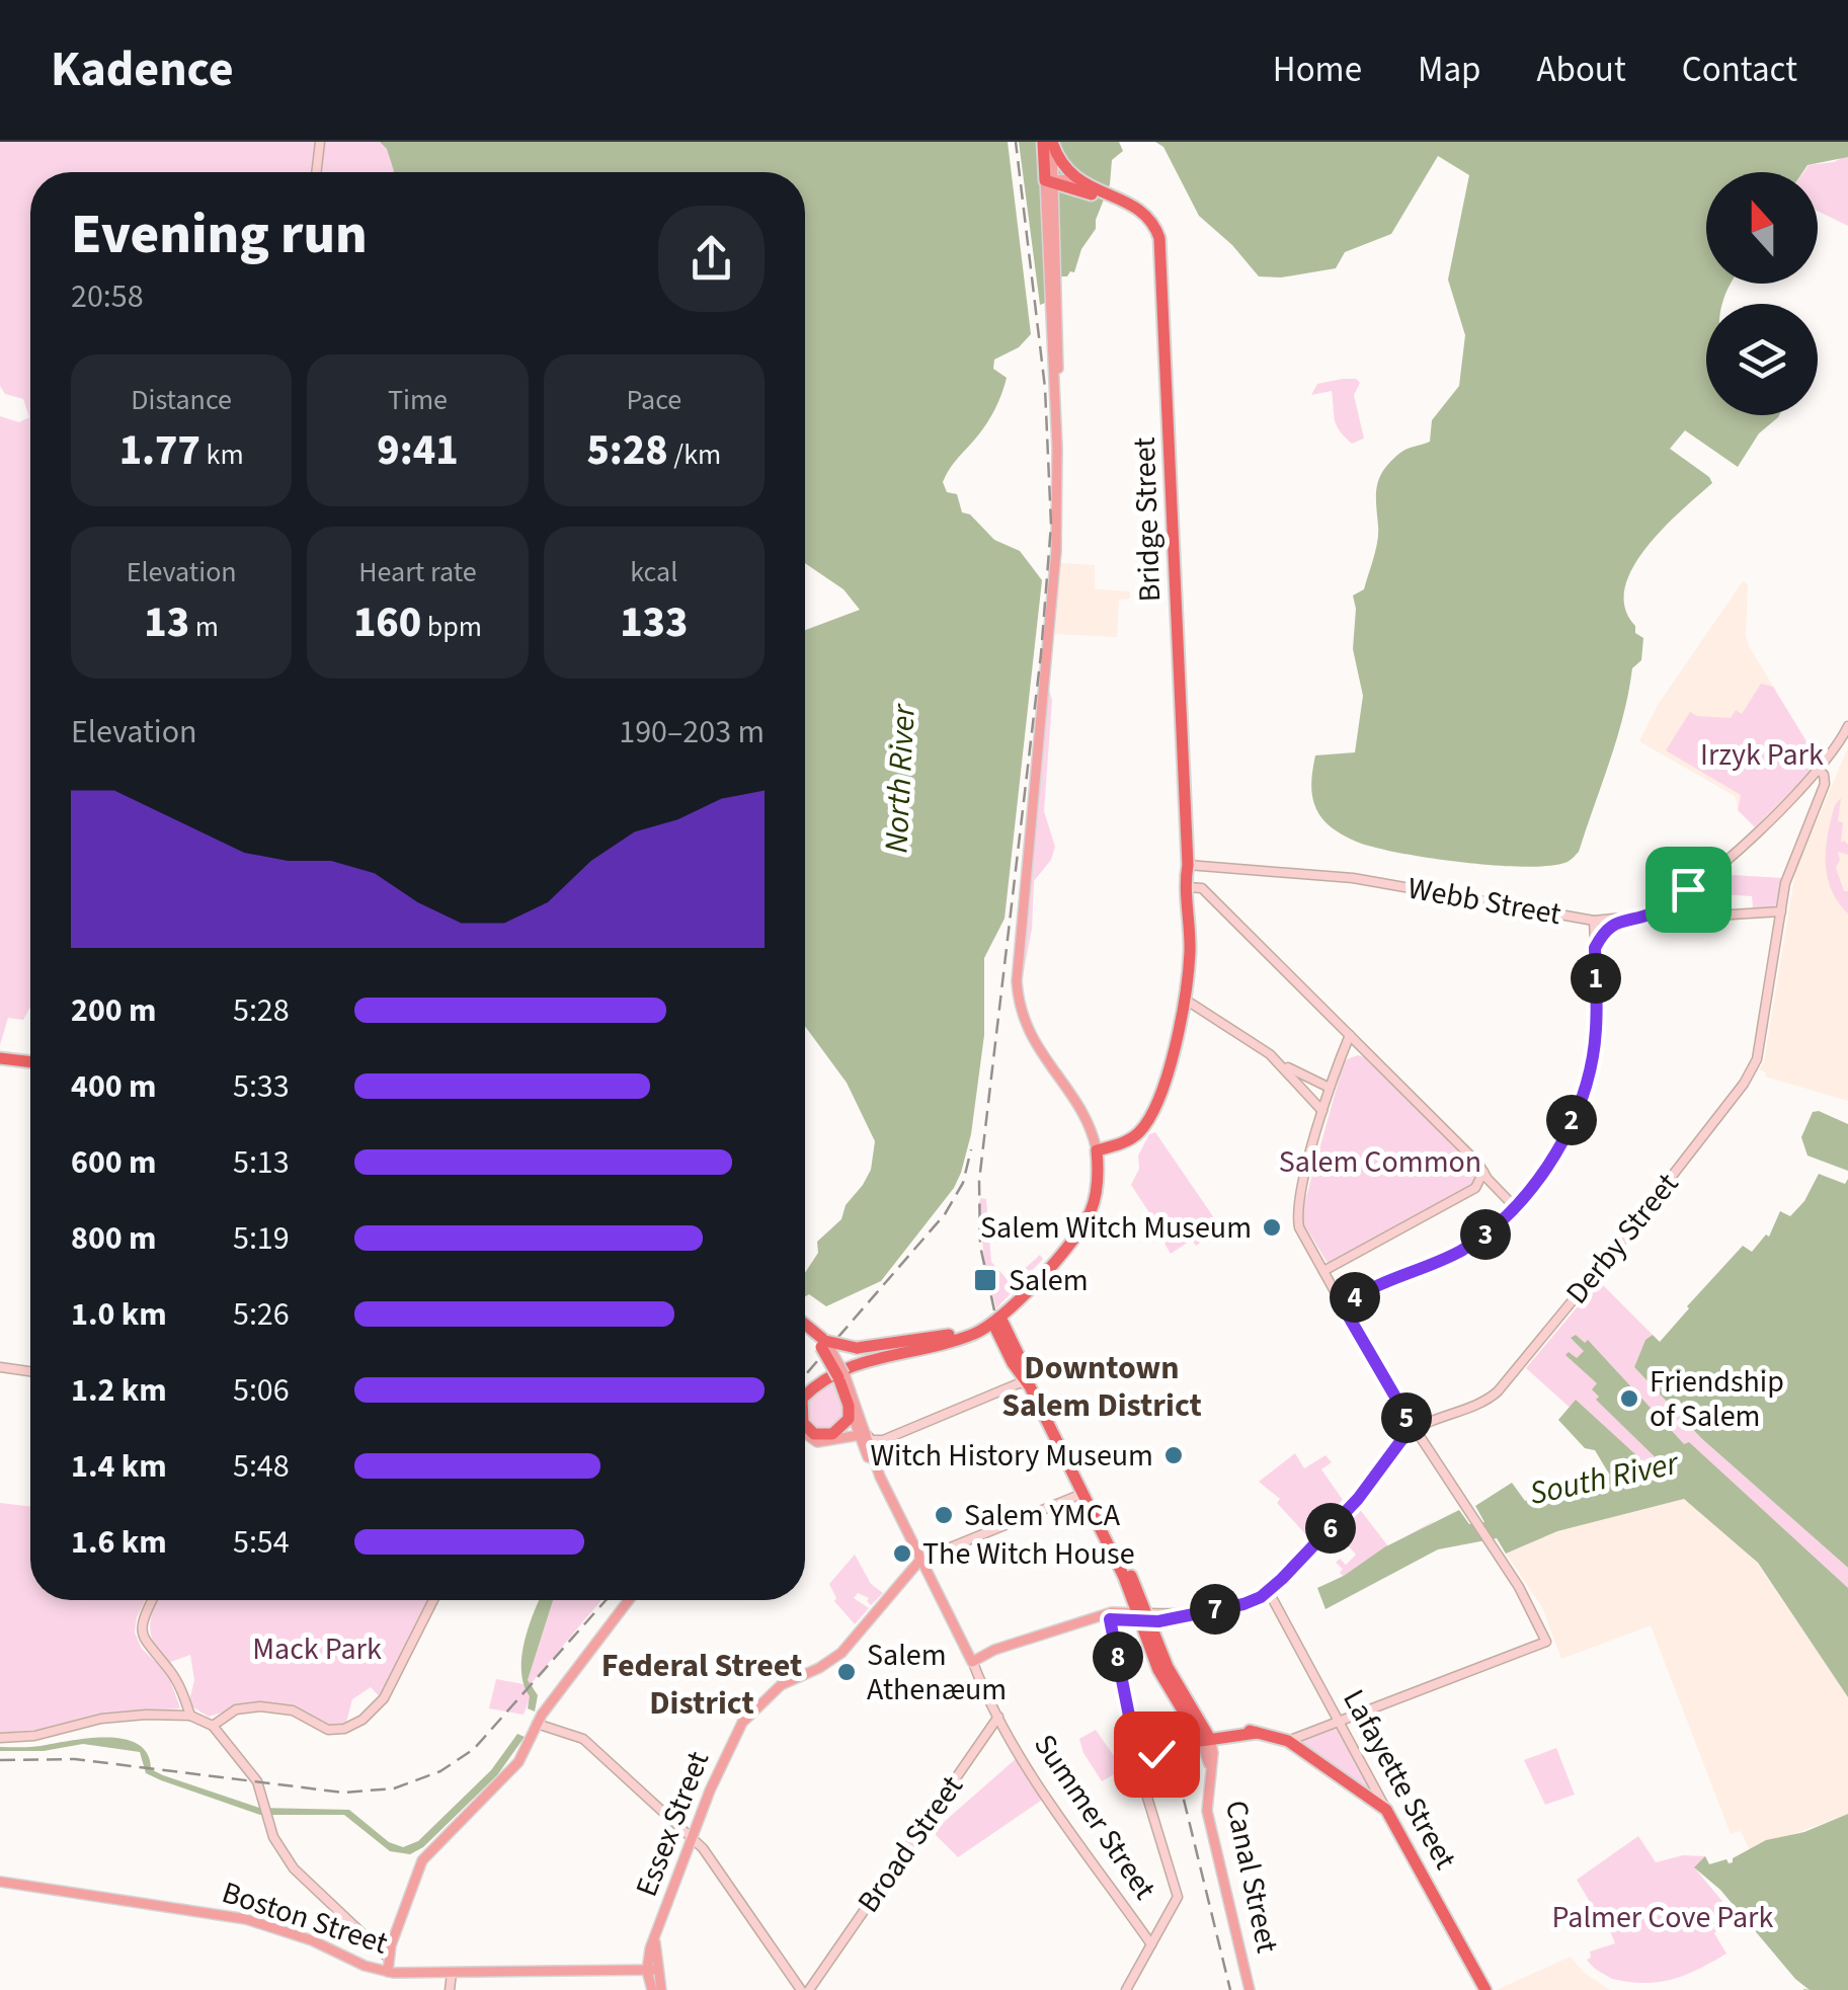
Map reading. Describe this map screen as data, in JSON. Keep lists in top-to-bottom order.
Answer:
{
  "streets": {
    "highway": ["Bridge Street", "Lafayette Street"],
    "main road": [
      "Summer Street",
      "Essex Street",
      "Canal Street",
      "Boston Street"
    ],
    "street": ["Webb Street", "Derby Street", "Broad Street"]
  },
  "crossings": [
    ["Bridge Street", "Webb Street"],
    ["Webb Street", "Derby Street"],
    ["Derby Street", "Lafayette Street"],
    ["Summer Street", "Essex Street"],
    ["Summer Street", "Broad Street"],
    ["Essex Street", "Boston Street"]
  ],
  "districts": ["Downtown Salem District", "Federal Street District"],
  "water": ["North River", "South River"],
  "parks": [
    "Irzyk Park",
    "Salem Common",
    "Mack Park",
    "Palmer Cove Park"
  ],
  "places": {
    "other": [
      "Salem Witch Museum",
      "Friendship of Salem",
      "Witch History Museum",
      "Salem YMCA",
      "The Witch House",
      "Salem Athenæum"
    ],
    "transit": ["Salem"]
  },
  "north": "top",
  "page": {
    "header": "Kadence",
    "nav": [
      "Home",
      "Map",
      "About",
      "Contact"
    ],
    "heading": ["Evening run", "20:58"],
    "stats": [
      ["Distance", "1.77 km"],
      ["Time", "9:41"],
      ["Pace", "5:28 /km"],
      ["Elevation", "13 m"],
      ["Heart rate", "160 bpm"],
      ["kcal", "133"]
    ],
    "chart": ["Elevation", "190–203 m"],
    "pins": [
      "1",
      "2",
      "3",
      "4",
      "5",
      "6",
      "7",
      "8"
    ],
    "list": [
      {
        "name": "200 m",
        "note": "5:28"
      },
      {
        "name": "400 m",
        "note": "5:33"
      },
      {
        "name": "600 m",
        "note": "5:13"
      },
      {
        "name": "800 m",
        "note": "5:19"
      },
      {
        "name": "1.0 km",
        "note": "5:26"
      },
      {
        "name": "1.2 km",
        "note": "5:06"
      },
      {
        "name": "1.4 km",
        "note": "5:48"
      },
      {
        "name": "1.6 km",
        "note": "5:54"
      }
    ]
  }
}
